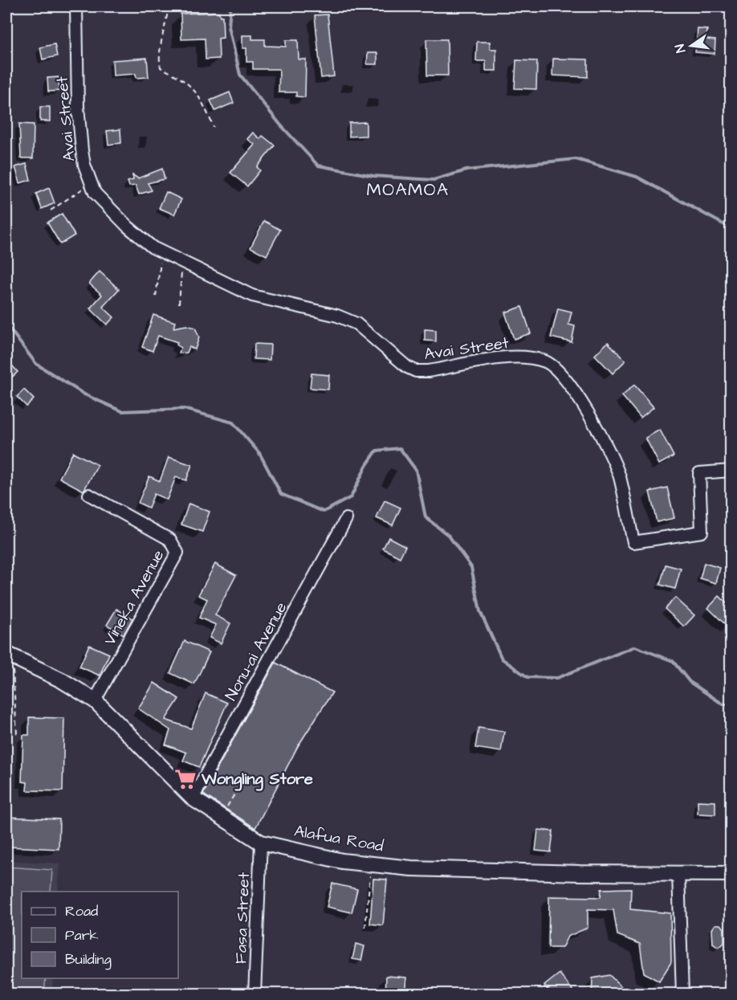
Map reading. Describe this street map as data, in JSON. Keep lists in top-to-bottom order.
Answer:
{
  "streets": {
    "street": [
      "Avai Street",
      "Vineka Avenue",
      "Nonu-ai Avenue",
      "Alafua Road",
      "Fasa Street"
    ]
  },
  "crossings": [
    ["Vineka Avenue", "Alafua Road"],
    ["Nonu-ai Avenue", "Alafua Road"],
    ["Alafua Road", "Fasa Street"]
  ],
  "districts": ["MOAMOA"],
  "places": {
    "supermarket": ["Wongling Store"]
  },
  "legend": ["Road", "Park", "Building"],
  "north": "left"
}
